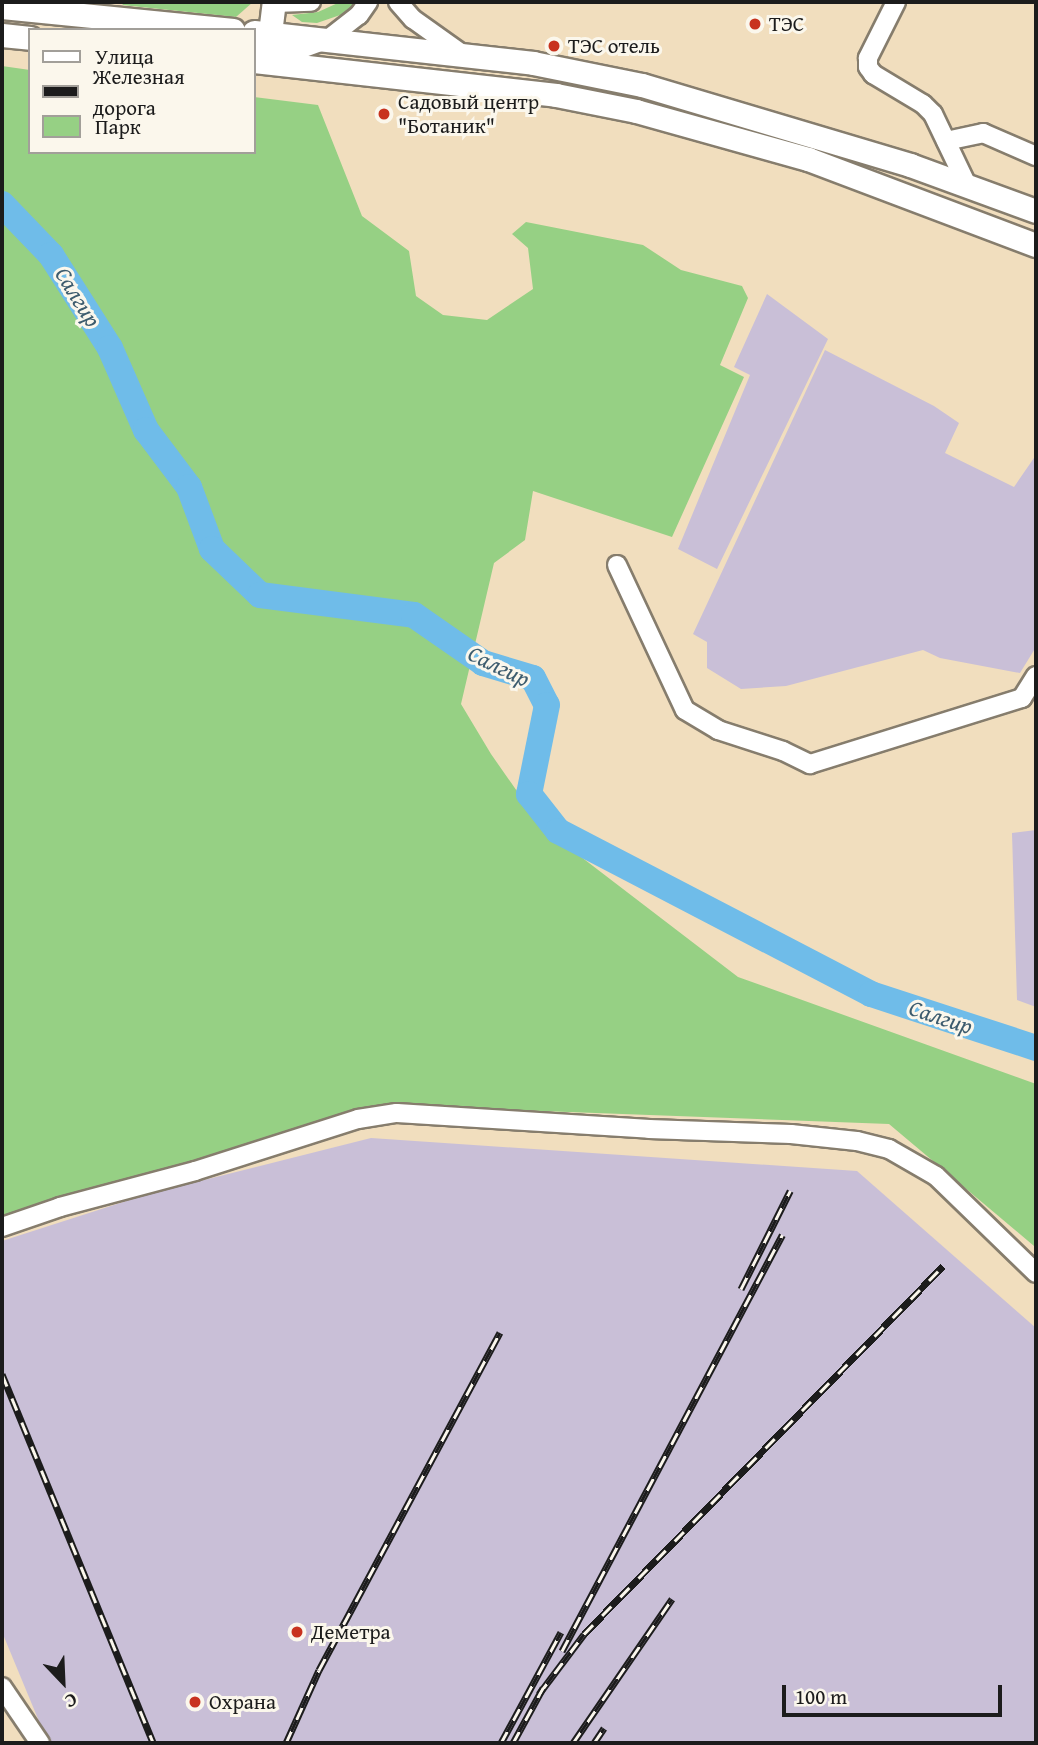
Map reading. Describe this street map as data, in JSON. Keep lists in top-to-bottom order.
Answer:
{
  "water": ["Салгир"],
  "places": [
    "ТЭС",
    "ТЭС отель",
    "Садовый центр \"Ботаник\"",
    "Деметра",
    "Охрана"
  ],
  "legend": ["Улица", "Железная дорога", "Парк"],
  "scale_bar": "100 m",
  "north": "bottom right"
}
